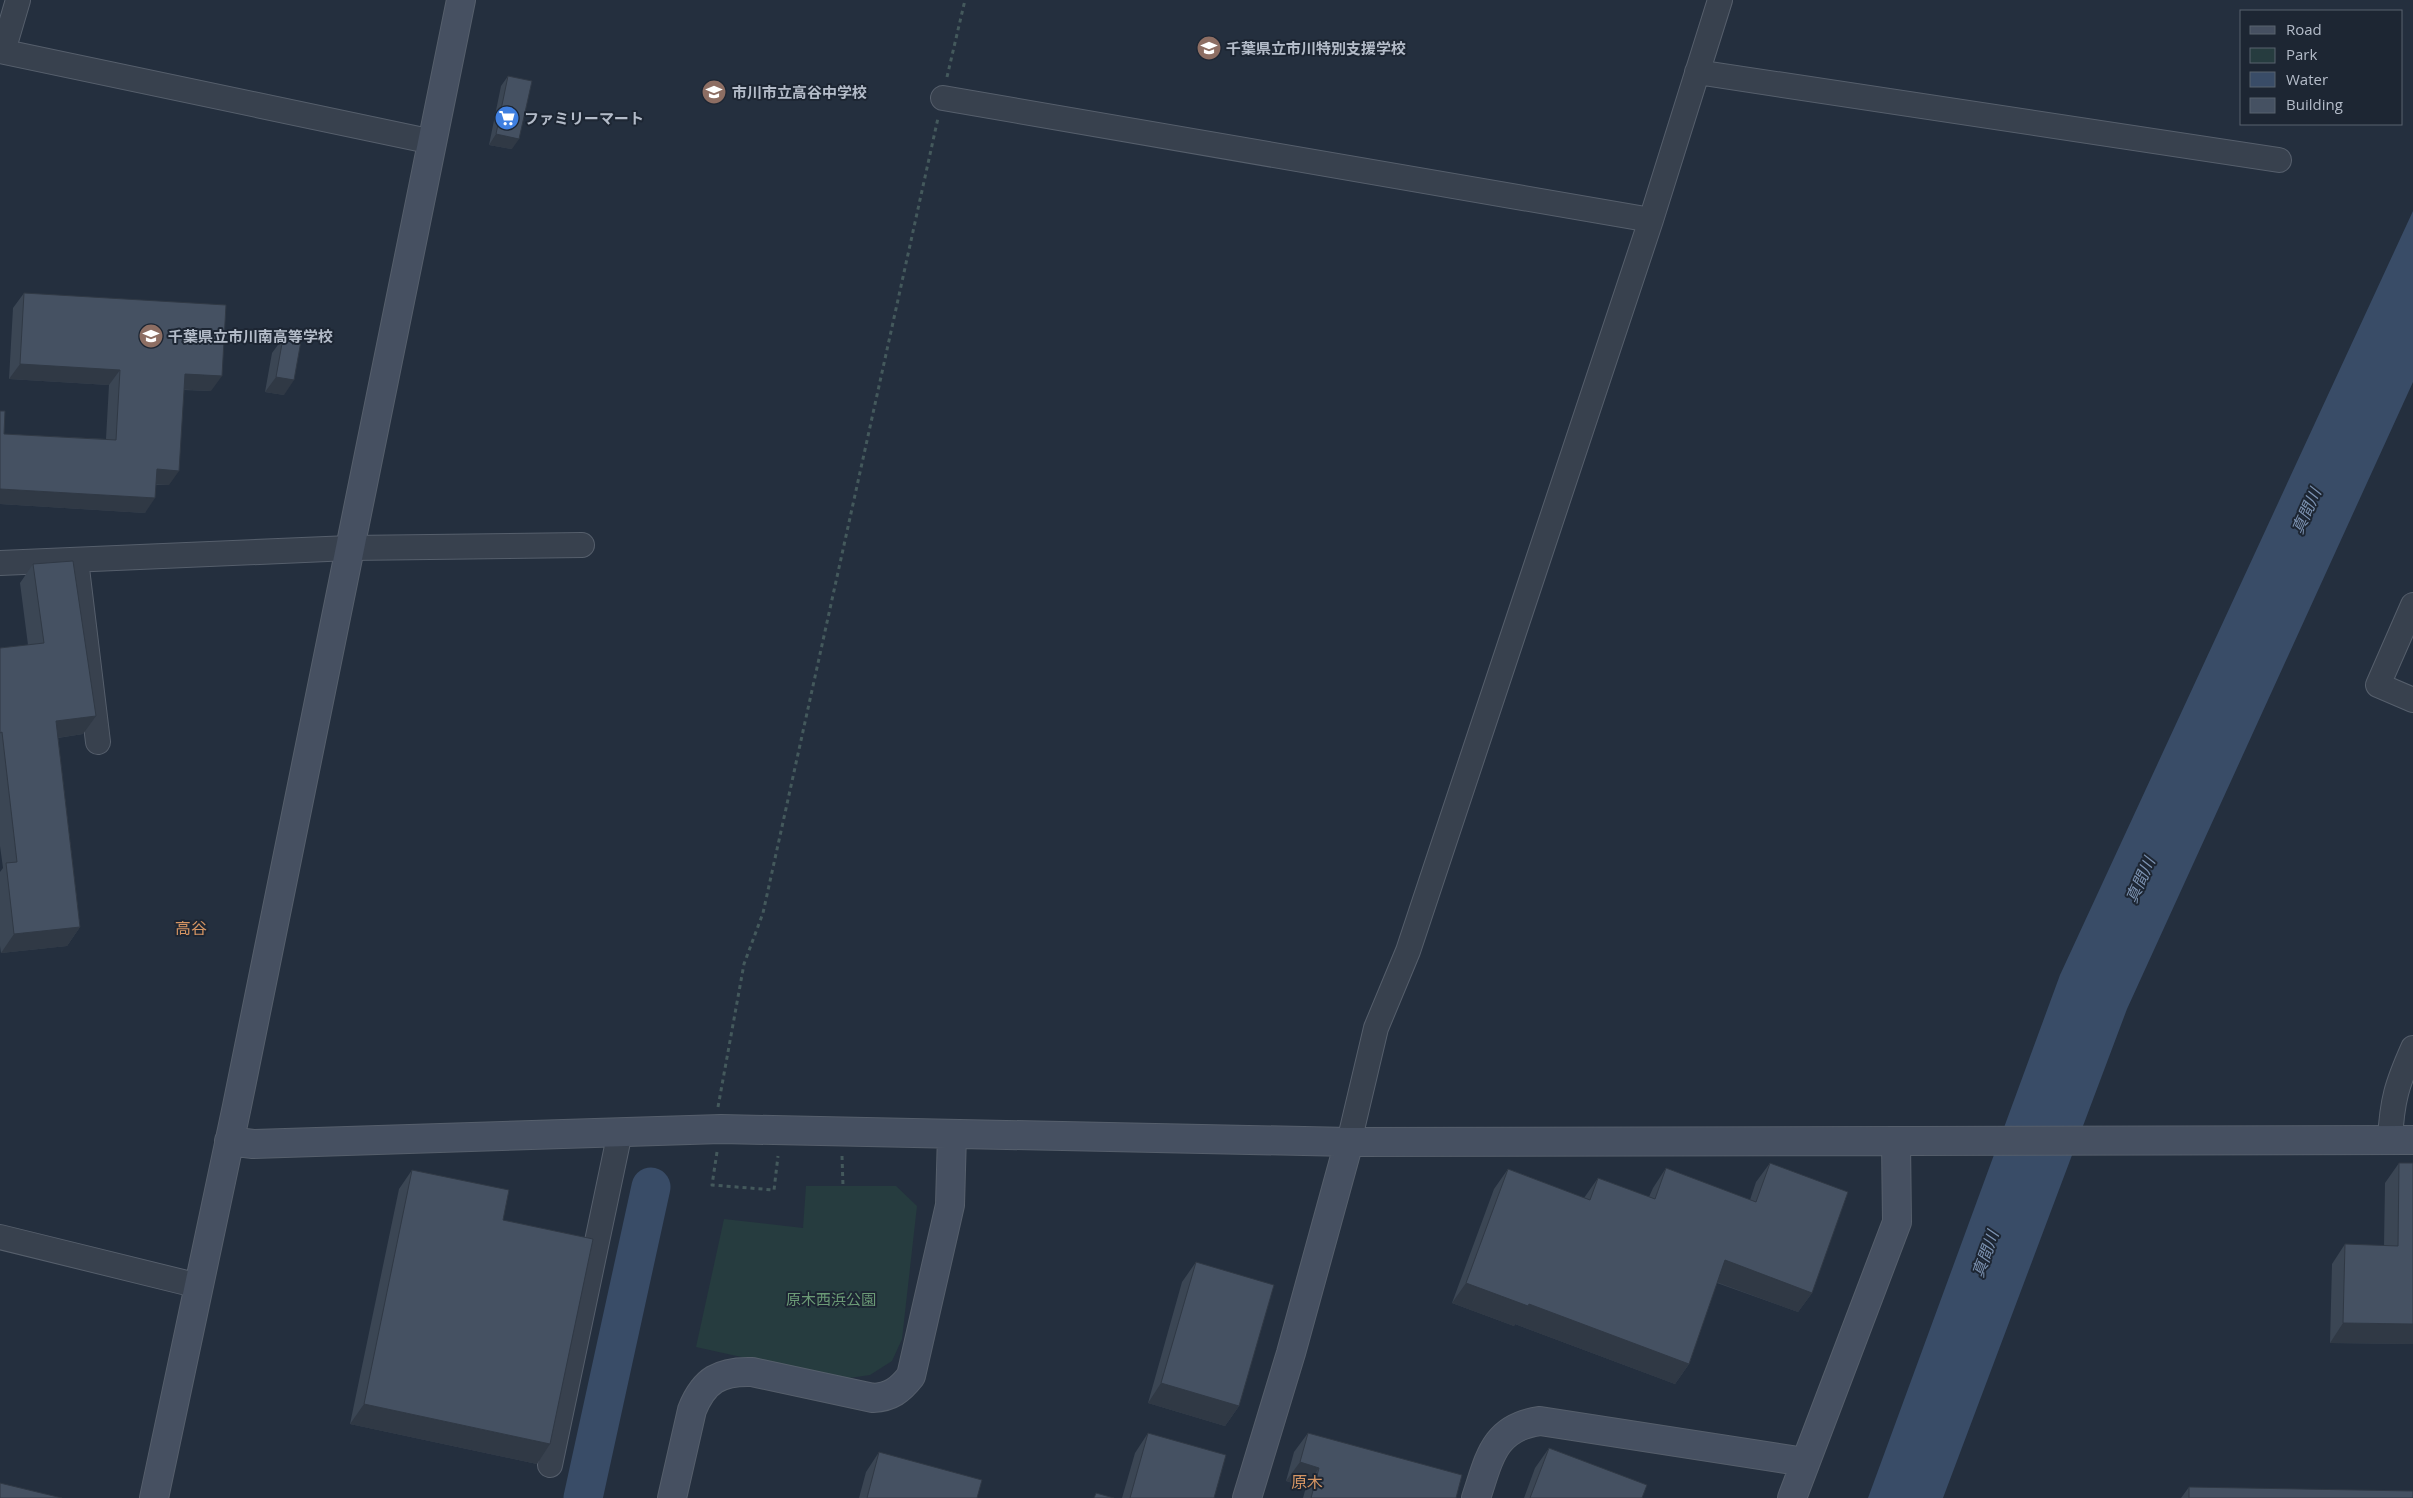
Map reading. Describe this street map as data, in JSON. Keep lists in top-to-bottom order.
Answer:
{
  "districts": ["高谷", "原木"],
  "water": ["真間川"],
  "parks": ["原木西浜公園"],
  "places": {
    "school or university": ["千葉県立市川特別支援学校", "市川市立高谷中学校", "千葉県立市川南高等学校"],
    "supermarket": ["ファミリーマート"]
  },
  "legend": [
    "Road",
    "Park",
    "Water",
    "Building"
  ]
}
